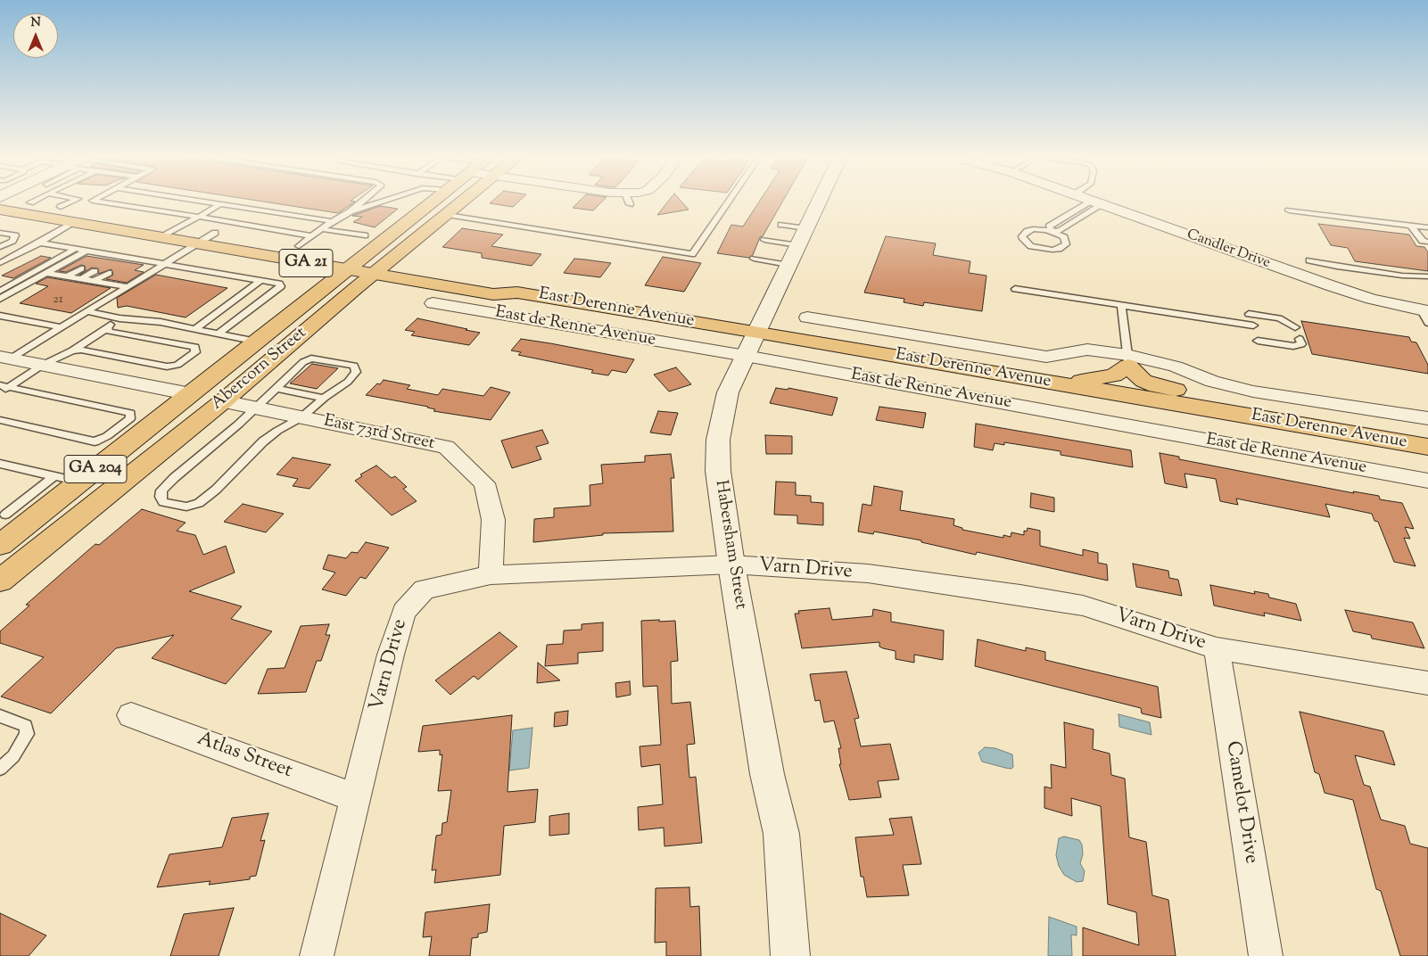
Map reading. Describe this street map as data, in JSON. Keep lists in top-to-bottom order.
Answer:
{
  "streets": {
    "main road": [
      "GA 21",
      "East Derenne Avenue",
      "Abercorn Street",
      "GA 204"
    ],
    "street": [
      "Candler Drive",
      "East de Renne Avenue",
      "East 73rd Street",
      "Habersham Street",
      "Varn Drive",
      "Atlas Street",
      "Camelot Drive"
    ]
  },
  "crossings": [
    ["East Derenne Avenue", "Abercorn Street"],
    ["East Derenne Avenue", "Habersham Street"],
    ["East de Renne Avenue", "Habersham Street"],
    ["Abercorn Street", "East 73rd Street"],
    ["East 73rd Street", "Varn Drive"],
    ["Habersham Street", "Varn Drive"],
    ["Varn Drive", "Atlas Street"],
    ["Varn Drive", "Camelot Drive"]
  ],
  "house_numbers": ["21"],
  "north": "top"
}
